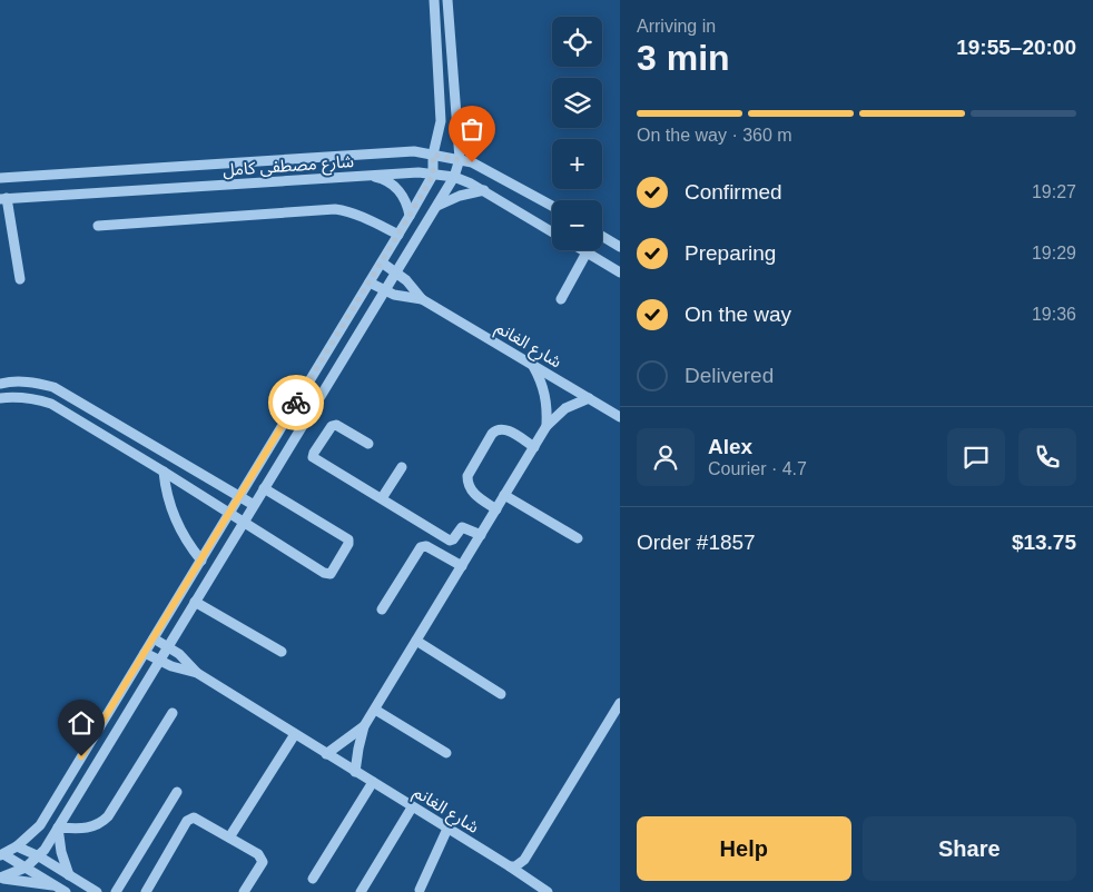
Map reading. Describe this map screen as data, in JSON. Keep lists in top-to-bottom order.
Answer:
{
  "streets": {
    "street": ["شارع مصطفى كامل", "شارع الغانم"]
  },
  "page": {
    "heading": ["3 min", "Arriving in", "19:55–20:00"],
    "panel": [
      "Alex",
      "Courier · 4.7",
      "Order #1857",
      "$13.75"
    ],
    "map_buttons": ["+", "−"],
    "bar": "On the way · 360 m",
    "list": [
      ["Confirmed", "19:27"],
      ["Preparing", "19:29"],
      ["On the way", "19:36"],
      "Delivered"
    ],
    "buttons": ["Help", "Share"]
  }
}
